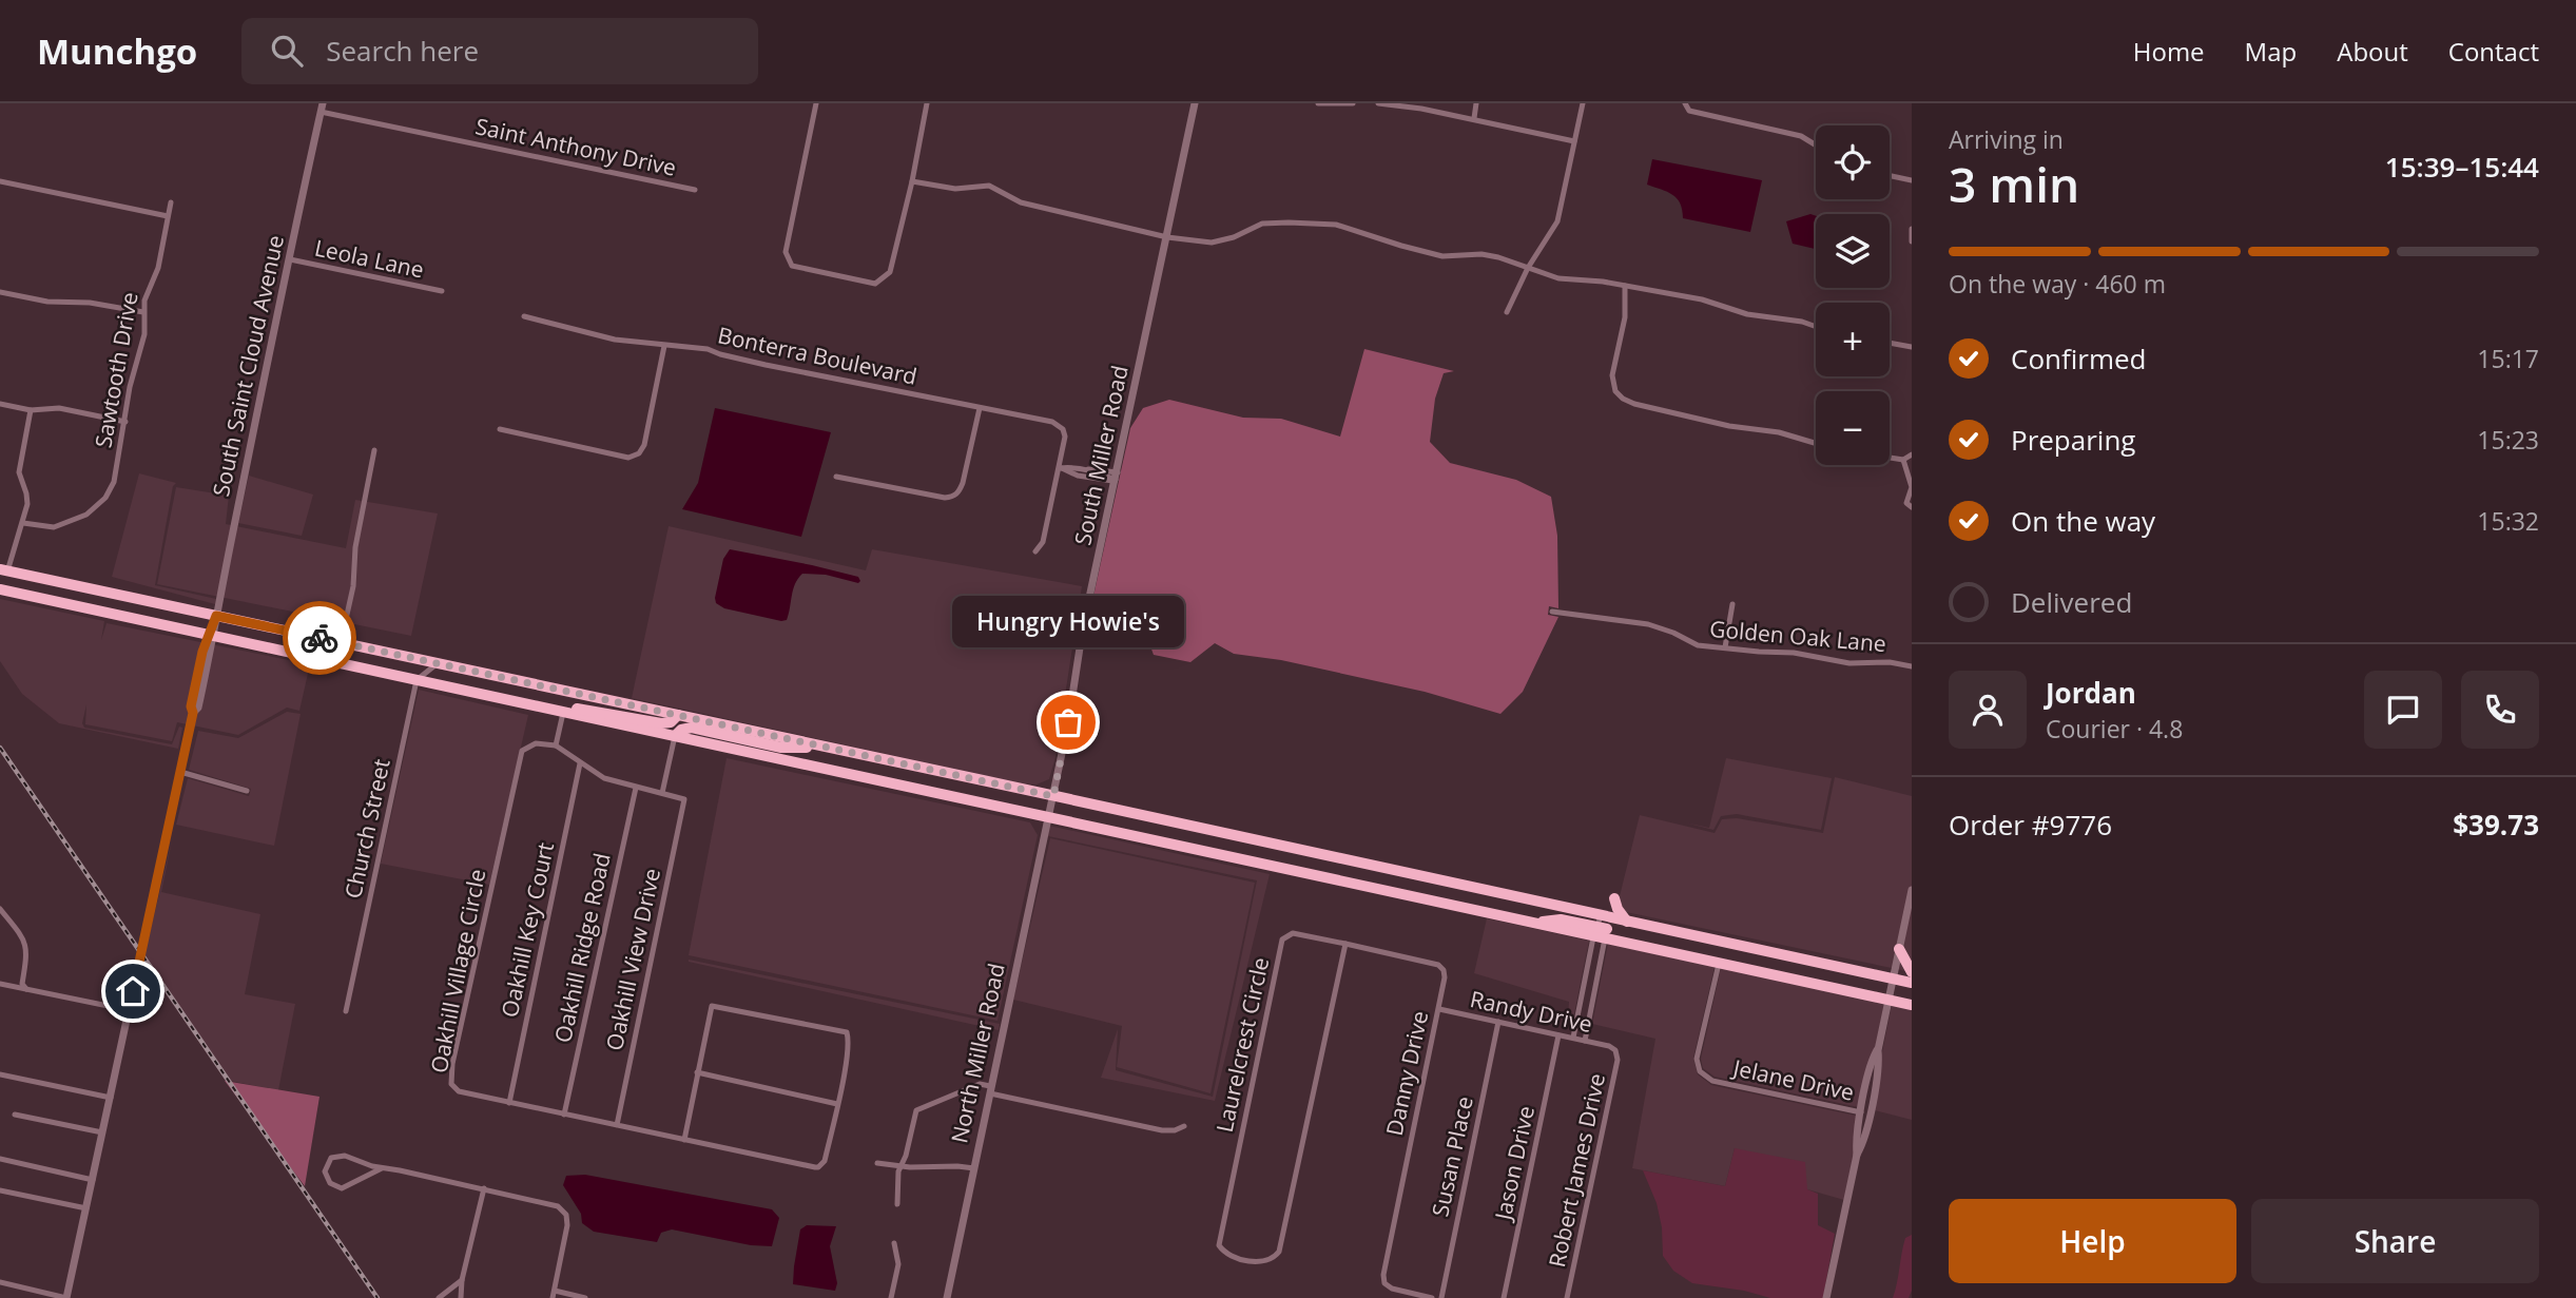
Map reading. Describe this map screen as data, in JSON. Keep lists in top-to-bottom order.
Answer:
{
  "streets": {
    "street": [
      "Saint Anthony Drive",
      "Leola Lane",
      "Bonterra Boulevard",
      "South Saint Cloud Avenue",
      "Sawtooth Drive",
      "South Miller Road",
      "Golden Oak Lane",
      "Church Street",
      "Oakhill Key Court",
      "Oakhill Ridge Road",
      "Oakhill View Drive",
      "Oakhill Village Circle",
      "Randy Drive",
      "Laurelcrest Circle",
      "North Miller Road",
      "Danny Drive",
      "Jelane Drive",
      "Susan Place",
      "Jason Drive",
      "Robert James Drive"
    ]
  },
  "crossings": [
    ["Saint Anthony Drive", "South Saint Cloud Avenue"],
    ["Leola Lane", "South Saint Cloud Avenue"],
    ["South Miller Road", "North Miller Road"],
    ["Oakhill Key Court", "Oakhill Village Circle"],
    ["Oakhill Ridge Road", "Oakhill Village Circle"],
    ["Oakhill View Drive", "Oakhill Village Circle"],
    ["Randy Drive", "Danny Drive"],
    ["Randy Drive", "Susan Place"],
    ["Randy Drive", "Jason Drive"],
    ["Randy Drive", "Robert James Drive"],
    ["Laurelcrest Circle", "Danny Drive"]
  ],
  "places": ["Hungry Howie's"],
  "page": {
    "header": "Munchgo",
    "search": "Search here",
    "nav": [
      "Home",
      "Map",
      "About",
      "Contact"
    ],
    "heading": ["3 min", "Arriving in", "15:39–15:44"],
    "panel": [
      "Jordan",
      "Courier · 4.8",
      "Order #9776",
      "$39.73"
    ],
    "map_buttons": ["+", "−"],
    "bar": "On the way · 460 m",
    "list": [
      ["Confirmed", "15:17"],
      ["Preparing", "15:23"],
      ["On the way", "15:32"],
      "Delivered"
    ],
    "bubble": "Hungry Howie's",
    "buttons": ["Help", "Share"]
  }
}
